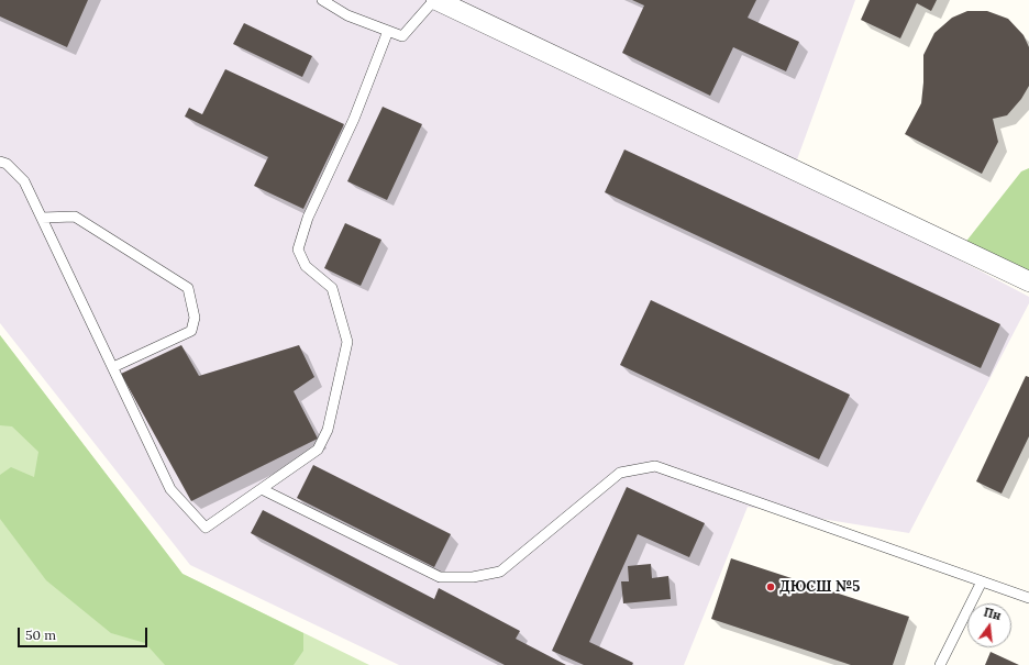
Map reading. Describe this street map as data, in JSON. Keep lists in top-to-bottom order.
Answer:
{
  "places": ["ДЮСШ №5"],
  "scale_bar": "50 m",
  "north": "top"
}
